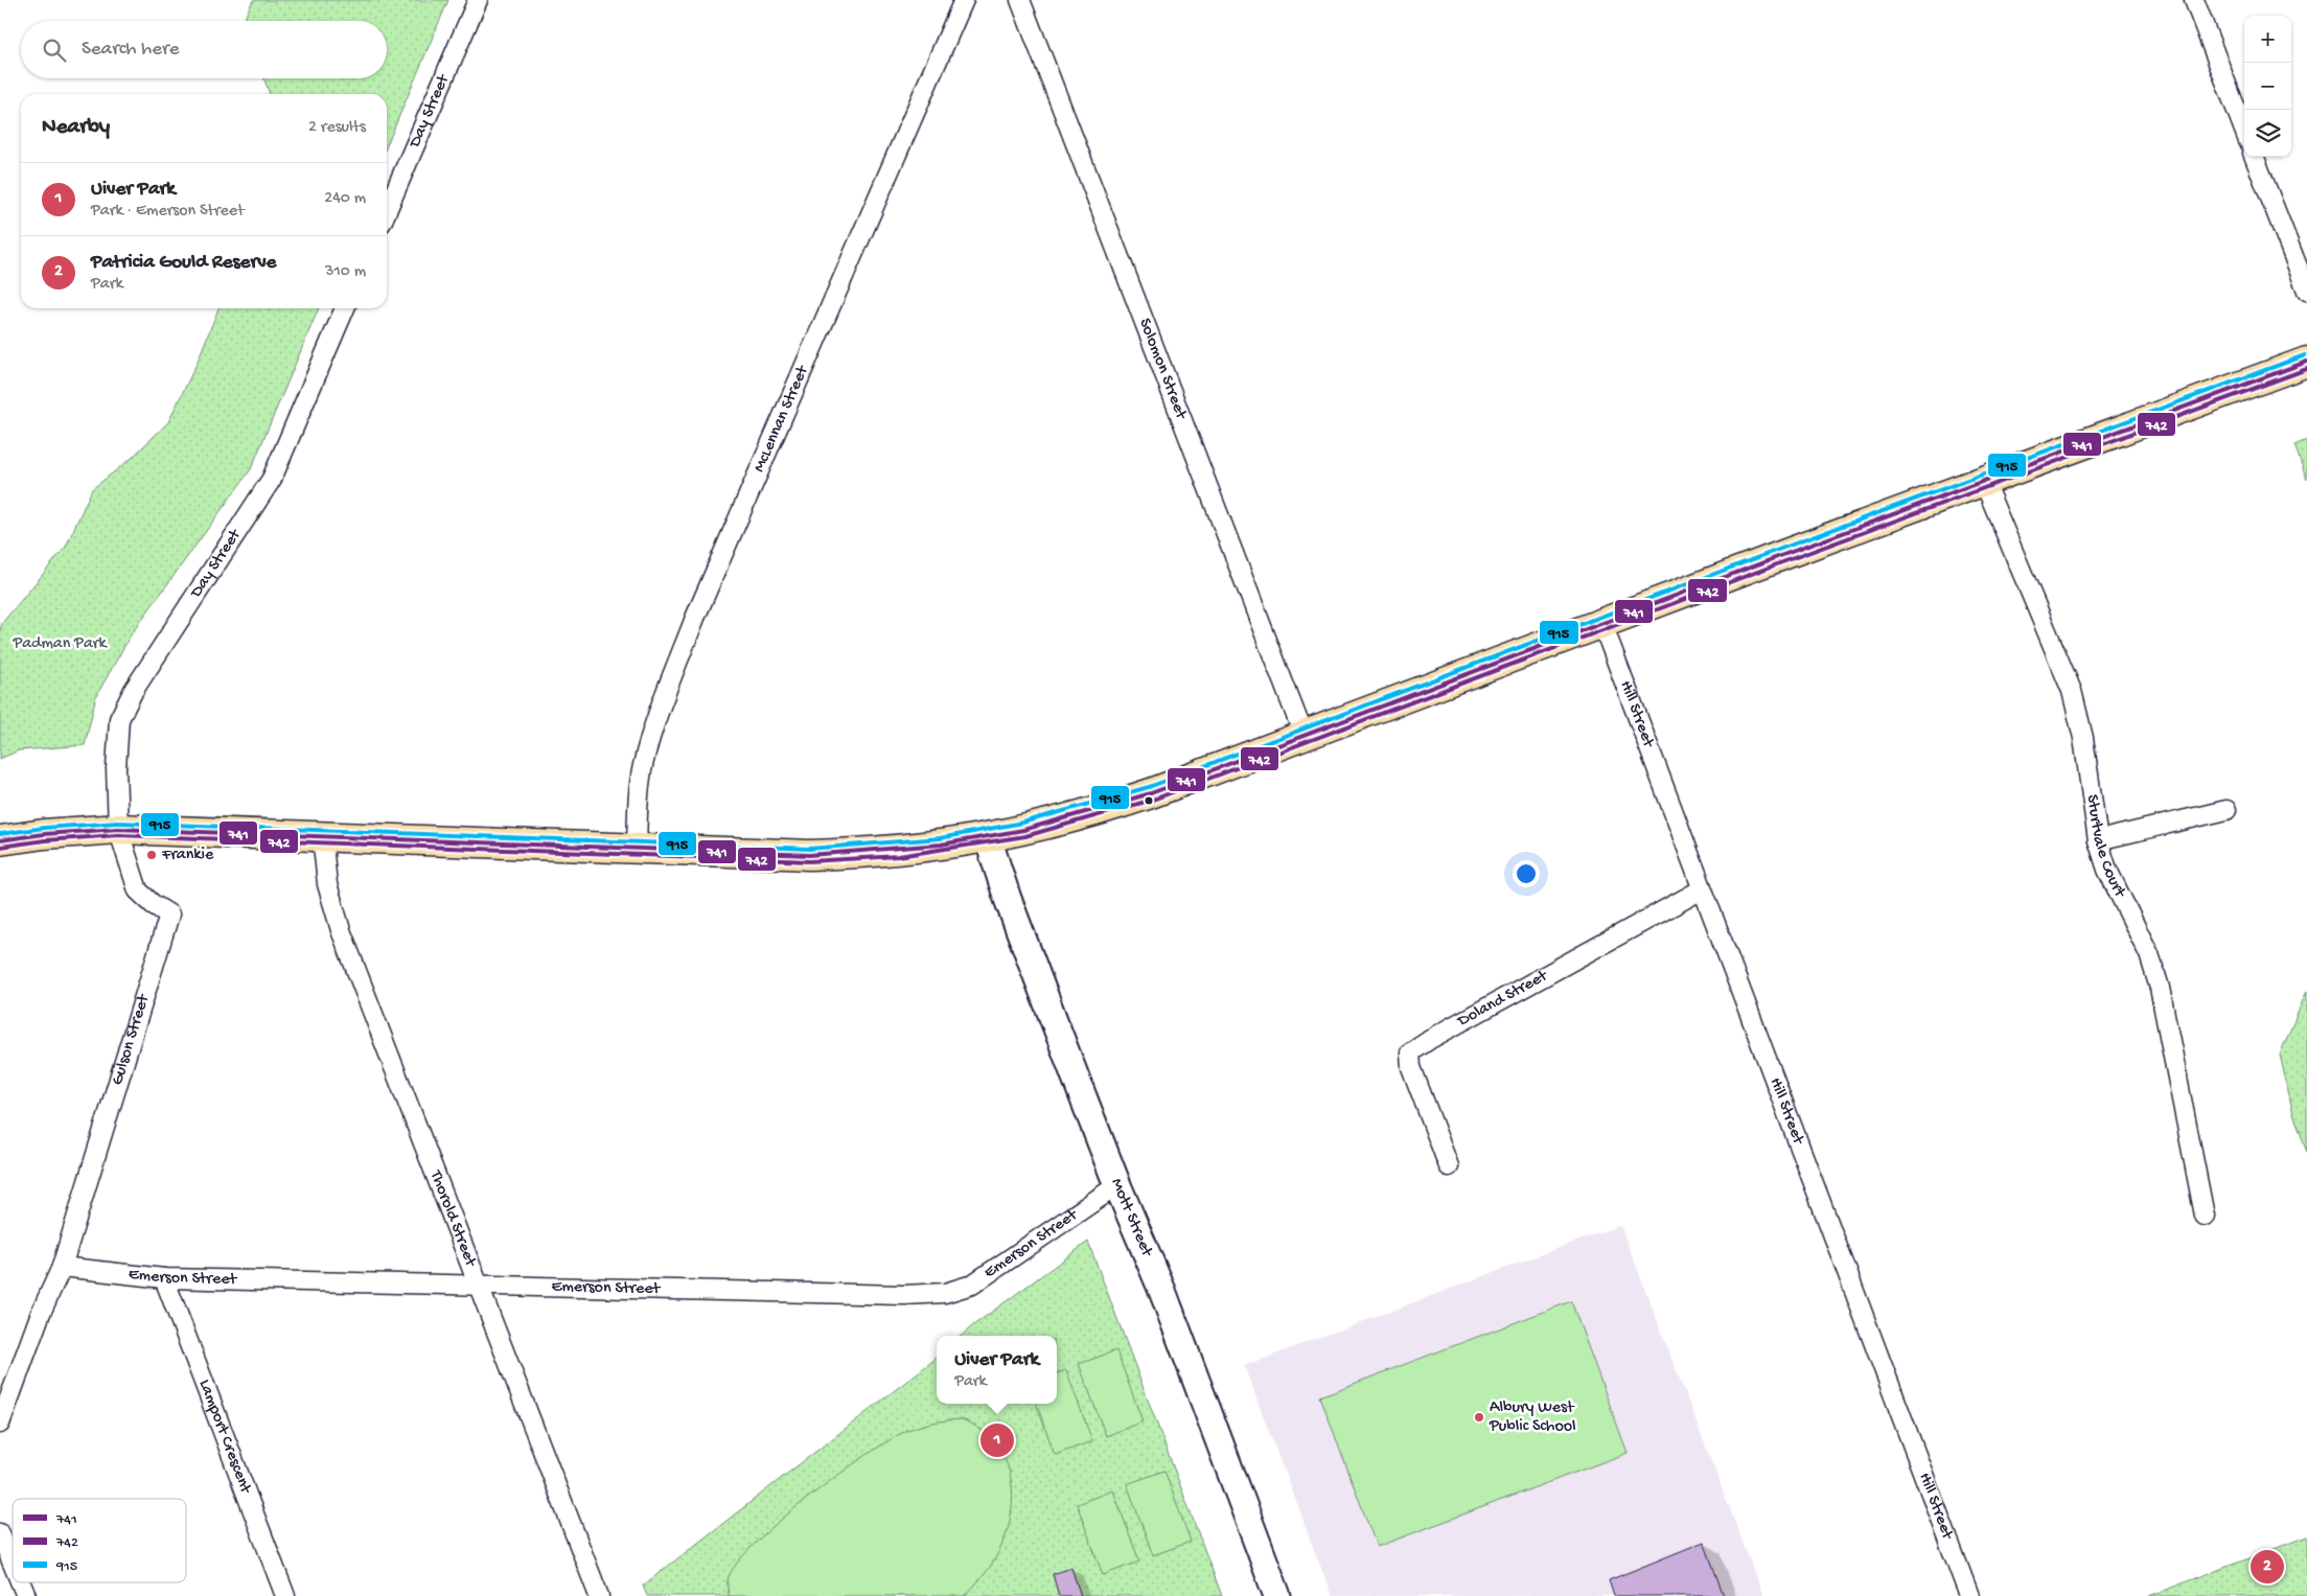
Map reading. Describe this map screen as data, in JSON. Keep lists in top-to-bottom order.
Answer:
{
  "streets": {
    "street": [
      "Day Street",
      "Solomon Street",
      "McLennan Street",
      "Hill Street",
      "Sturtvale Court",
      "Doland Street",
      "Gulson Street",
      "Mott Street",
      "Thorold Street",
      "Emerson Street",
      "Lamport Crescent"
    ]
  },
  "crossings": [
    ["Day Street", "Gulson Street"],
    ["Hill Street", "Doland Street"],
    ["Gulson Street", "Emerson Street"],
    ["Mott Street", "Emerson Street"],
    ["Thorold Street", "Emerson Street"],
    ["Emerson Street", "Lamport Crescent"]
  ],
  "parks": ["Padman Park"],
  "places": ["Frankie", "Albury West Public School"],
  "lines": ["transit line 915", "transit line 741", "transit line 742"],
  "legend": ["741", "742", "915"],
  "page": {
    "map_buttons": ["+", "−"],
    "search": "Search here",
    "heading": ["Nearby", "2 results"],
    "list": [
      {
        "mark": "1",
        "name": "Uiver Park",
        "note": "Park · Emerson Street",
        "value": "240 m"
      },
      {
        "mark": "2",
        "name": "Patricia Gould Reserve",
        "note": "Park",
        "value": "310 m"
      }
    ],
    "popup": ["Uiver Park", "Park"],
    "pins": ["1", "2"]
  }
}
